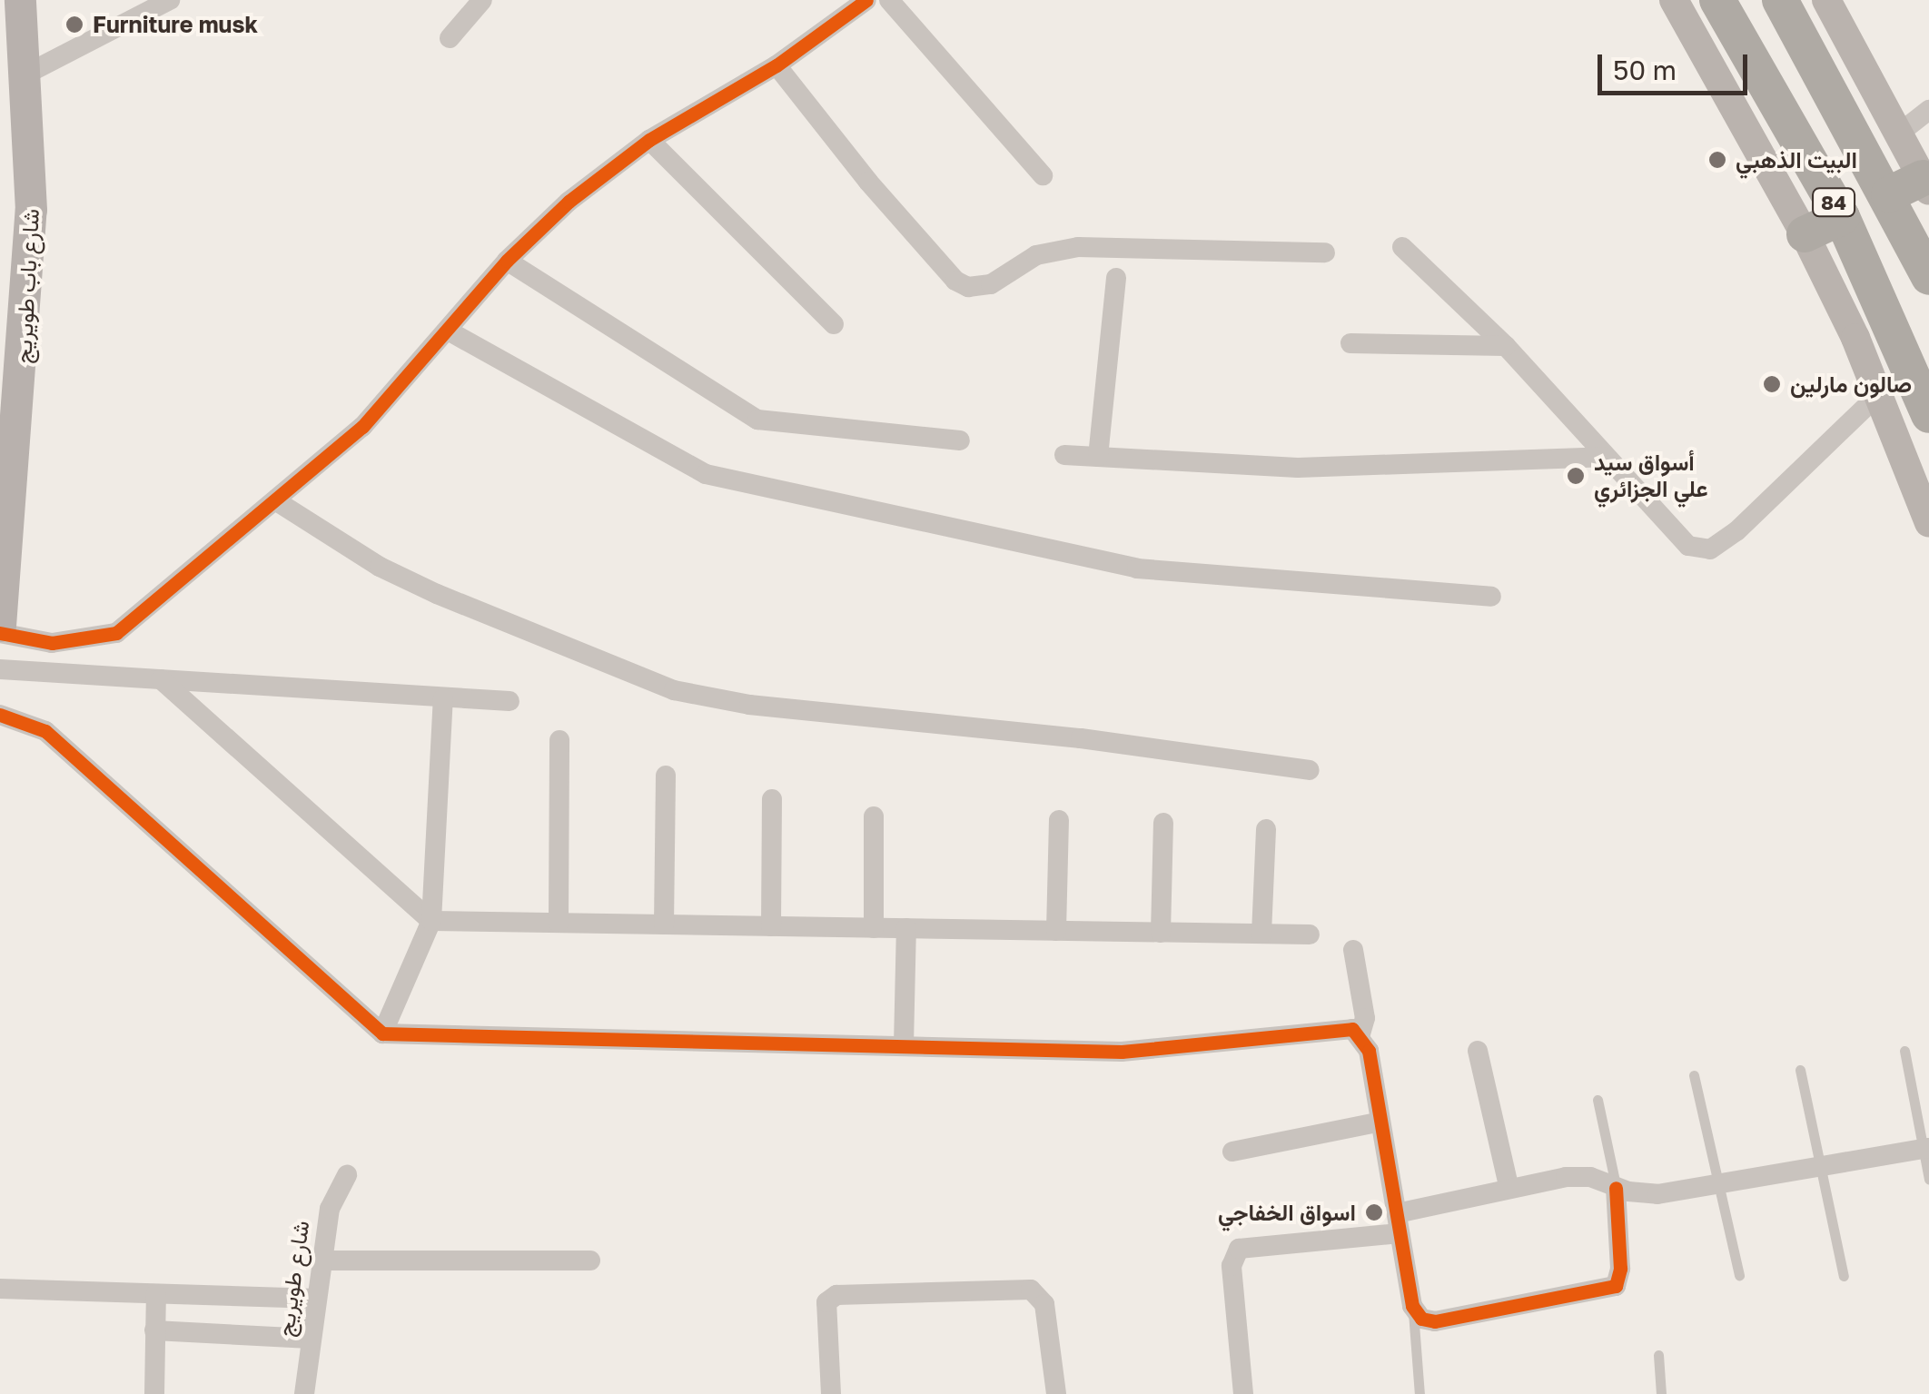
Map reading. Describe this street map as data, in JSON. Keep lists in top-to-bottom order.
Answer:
{
  "streets": {
    "highway": ["84"],
    "main road": ["شارع باب طويريج"],
    "street": ["شارع طويريج"]
  },
  "places": [
    "Furniture musk",
    "البيت الذهبي",
    "صالون مارلين",
    "أسواق سيد علي الجزائري",
    "اسواق الخفاجي"
  ],
  "scale_bar": "50 m"
}
